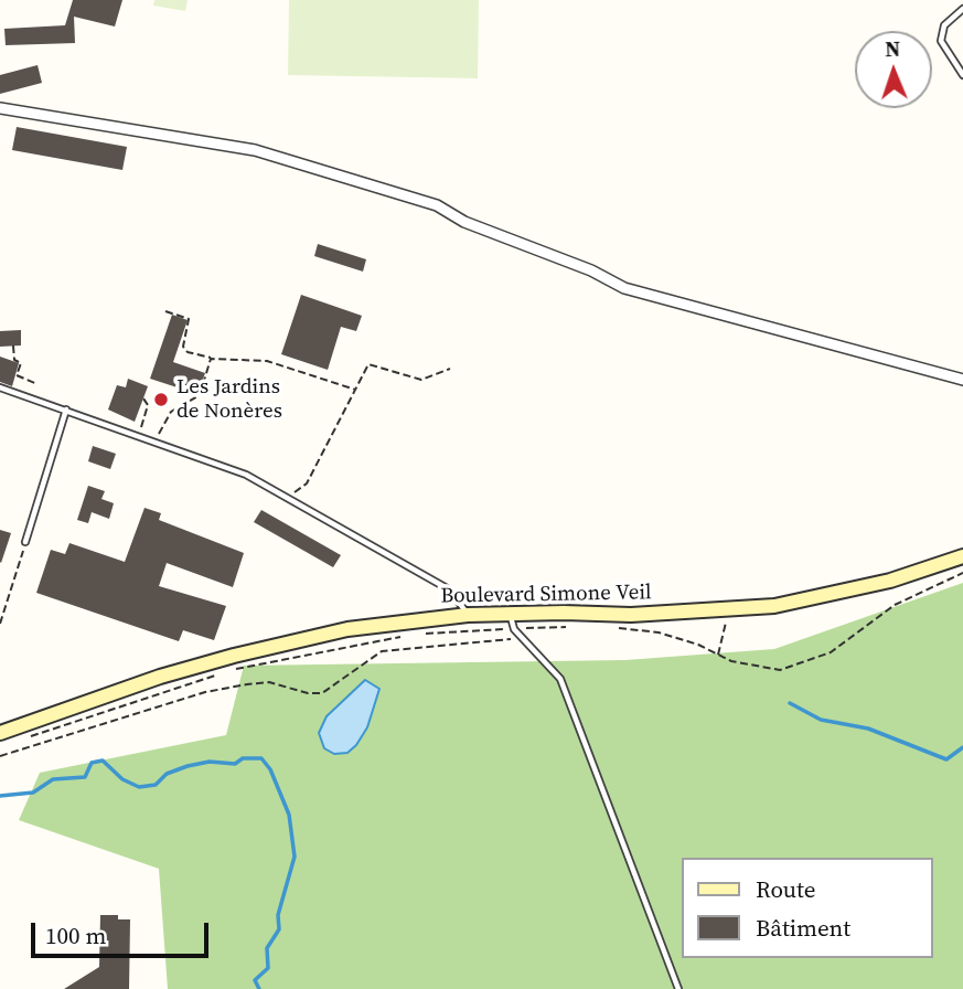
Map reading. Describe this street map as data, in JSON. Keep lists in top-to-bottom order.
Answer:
{
  "streets": {
    "main road": ["Boulevard Simone Veil"]
  },
  "places": ["Les Jardins de Nonères"],
  "legend": ["Route", "Bâtiment"],
  "scale_bar": "100 m",
  "north": "top"
}
